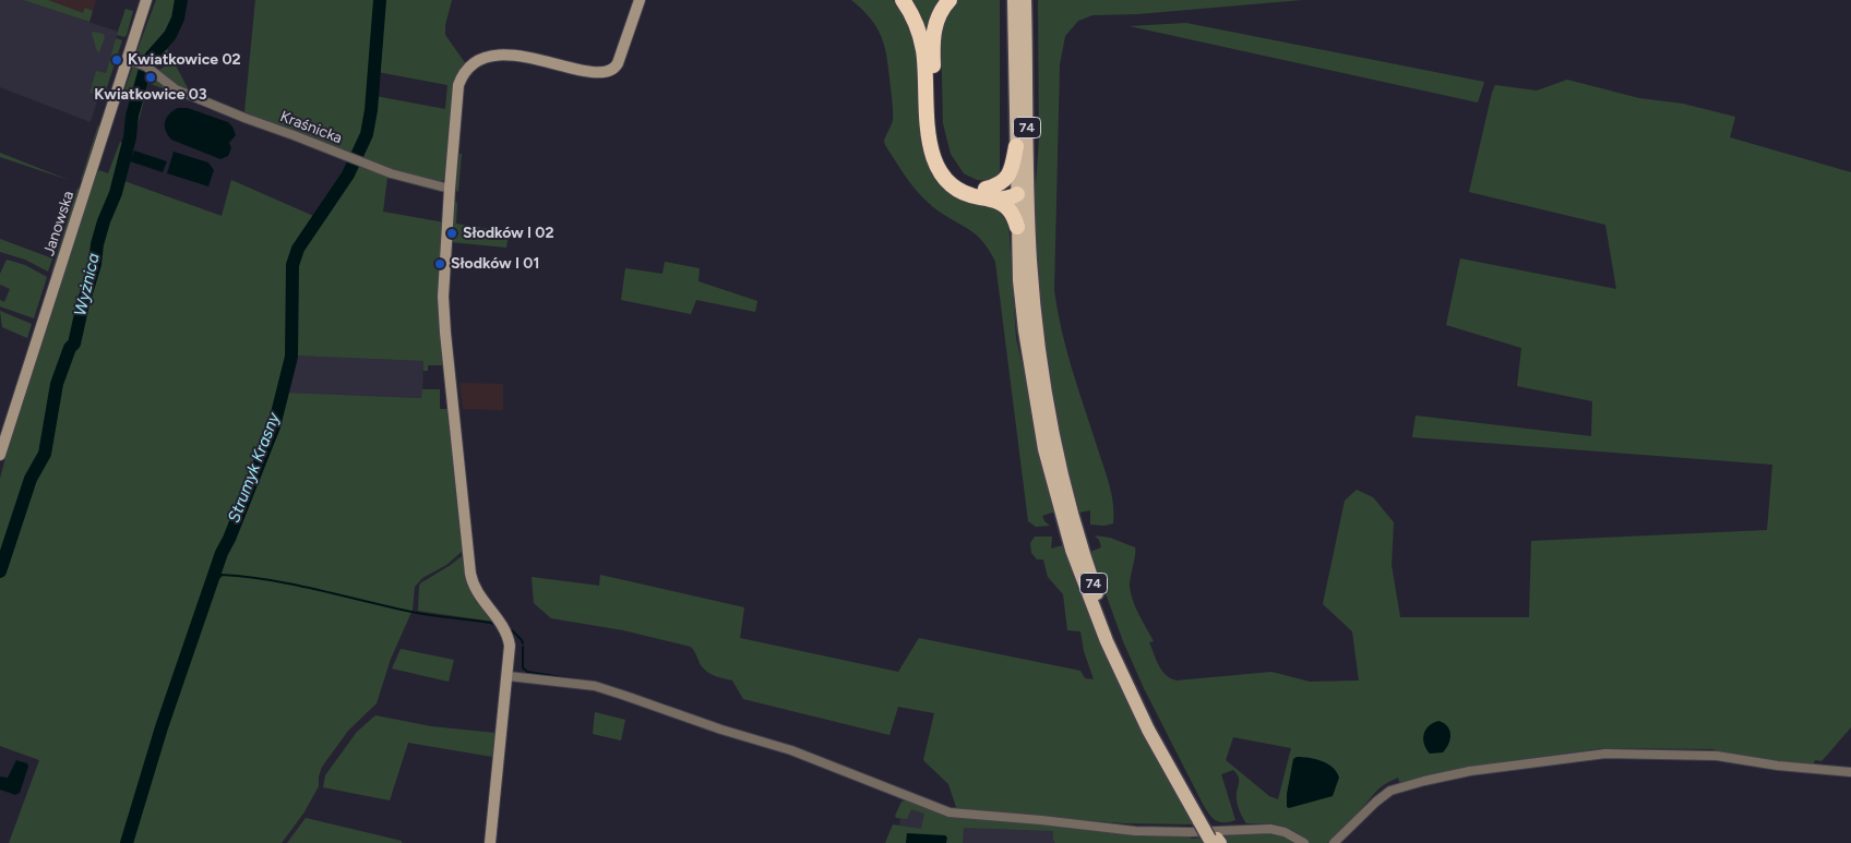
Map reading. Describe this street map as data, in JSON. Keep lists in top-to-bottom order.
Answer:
{
  "streets": {
    "main road": ["74"],
    "street": ["Kraśnicka", "Janowska"]
  },
  "crossings": [
    ["Kraśnicka", "Janowska"]
  ],
  "water": ["Wyżnica", "Strumyk Krasny"],
  "places": [
    "Kwiatkowice 02",
    "Kwiatkowice 03",
    "Słodków I 02",
    "Słodków I 01"
  ]
}
